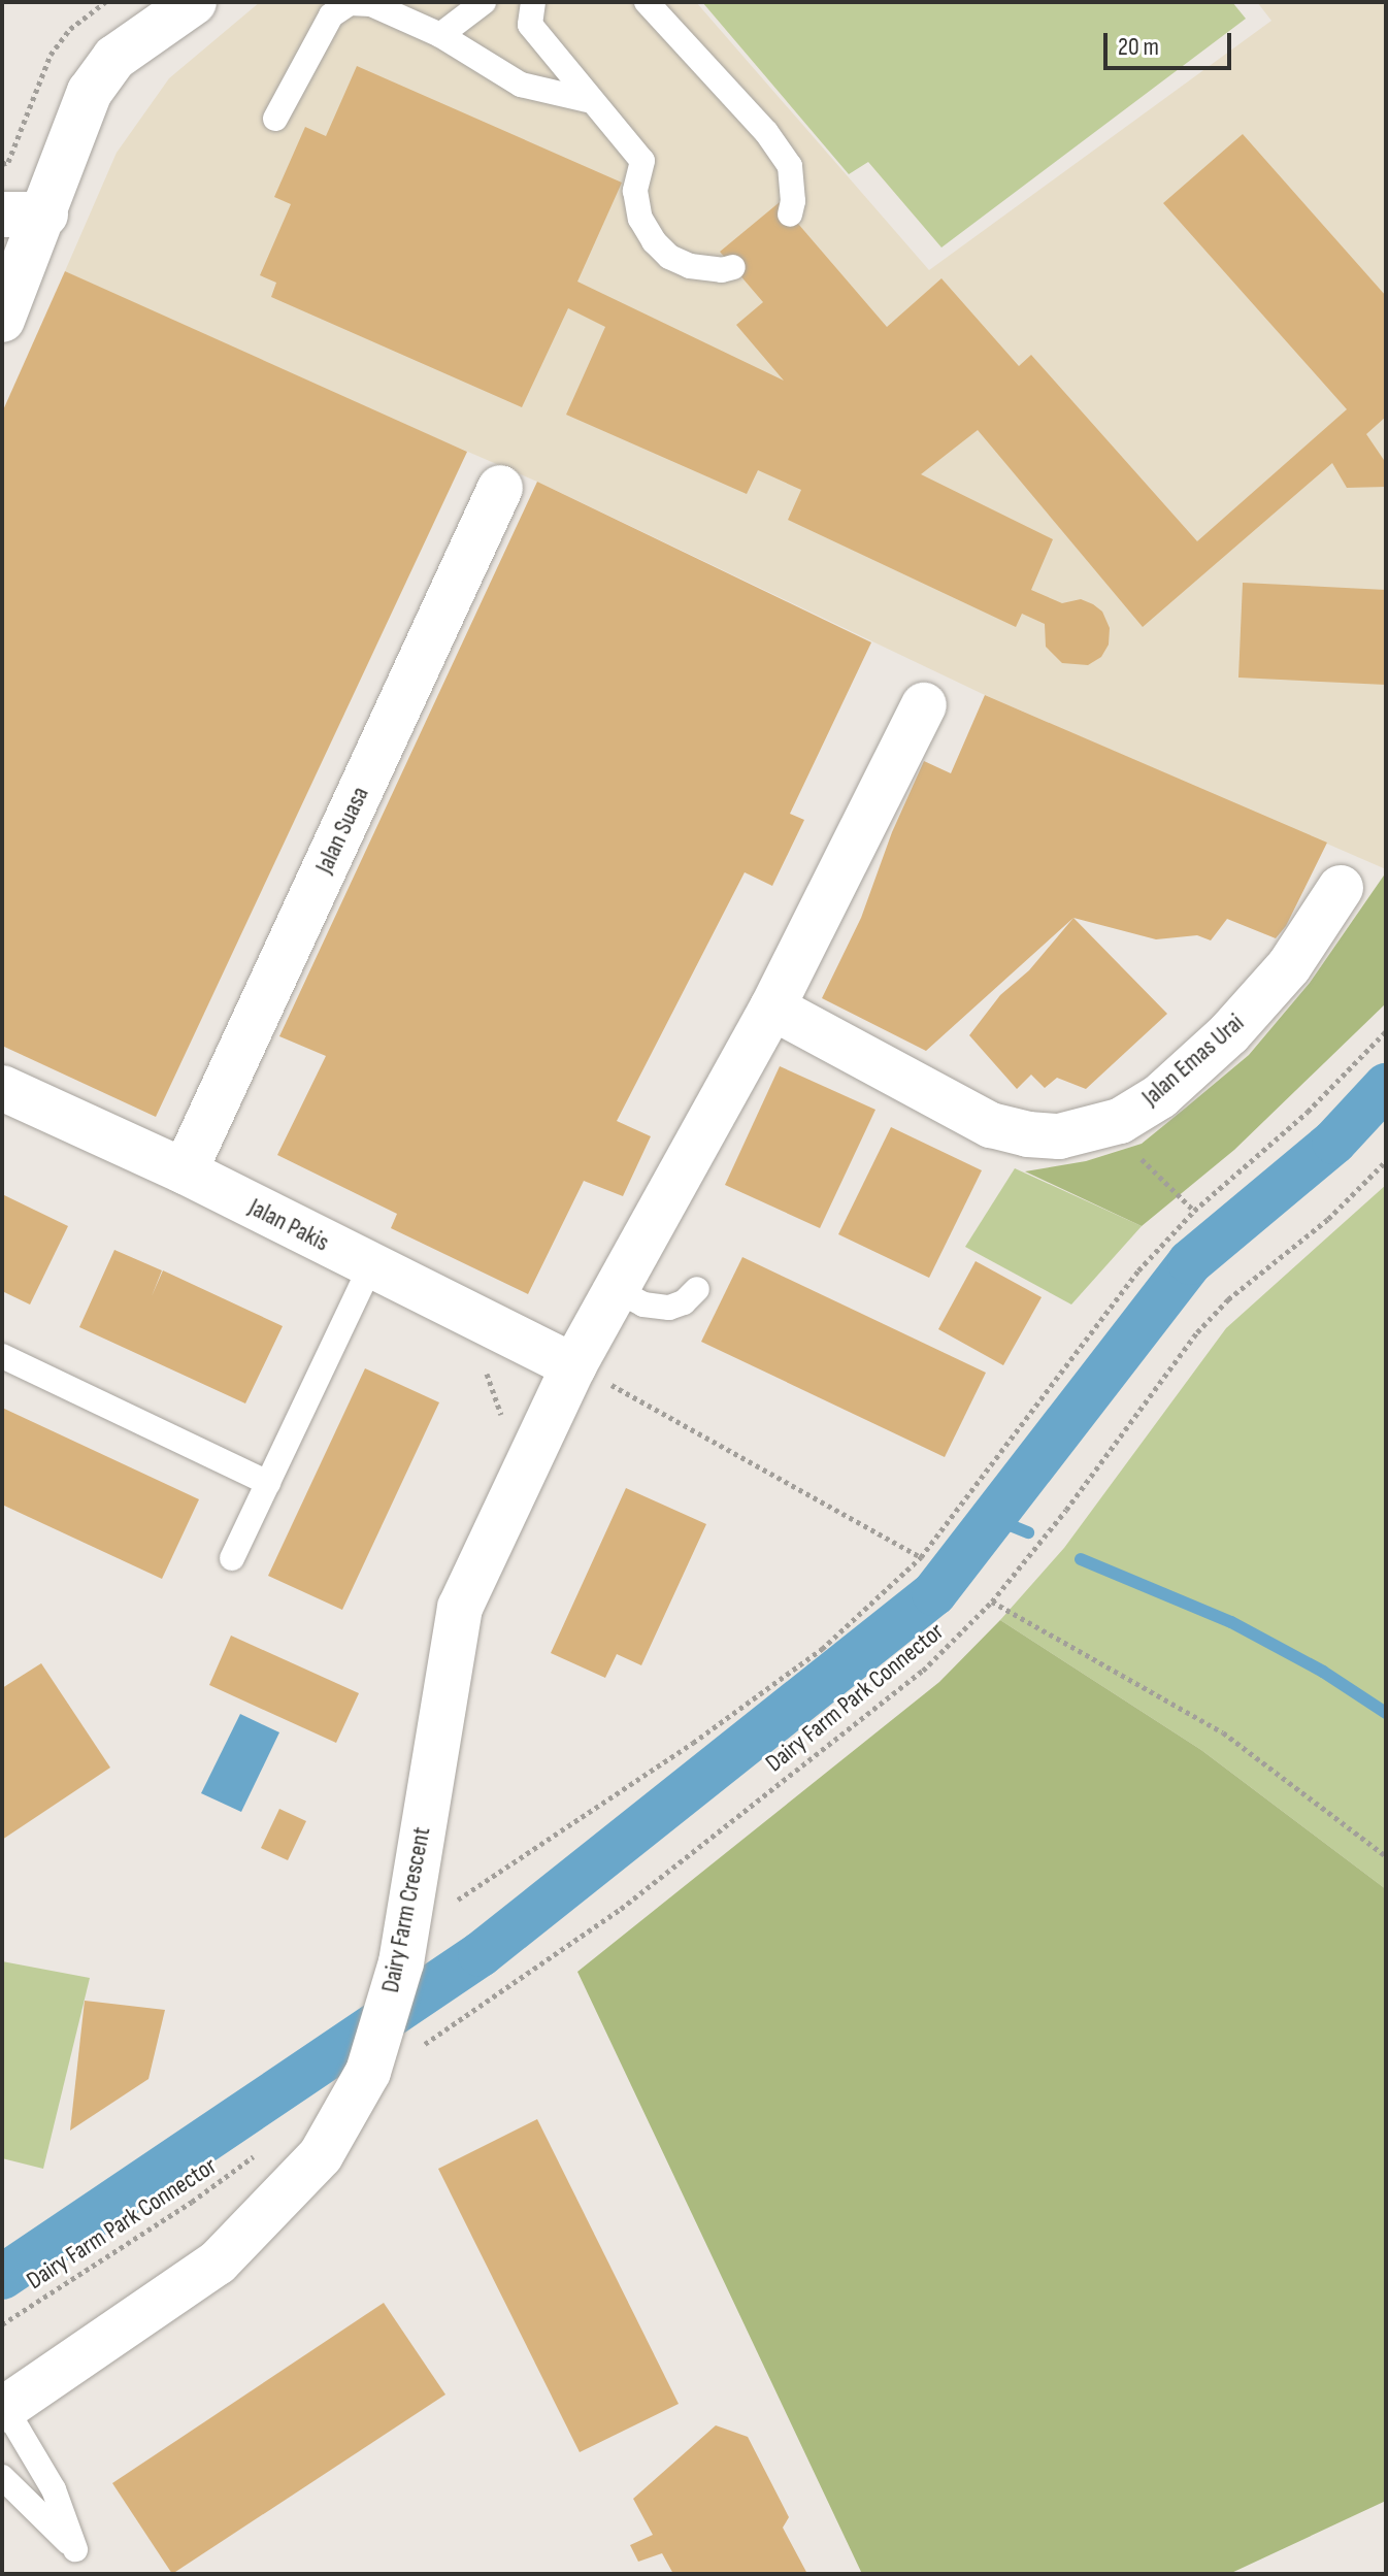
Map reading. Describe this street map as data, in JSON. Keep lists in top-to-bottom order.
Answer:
{
  "streets": {
    "street": [
      "Jalan Suasa",
      "Jalan Emas Urai",
      "Jalan Pakis",
      "Dairy Farm Crescent"
    ],
    "path": ["Dairy Farm Park Connector"]
  },
  "crossings": [
    ["Jalan Suasa", "Jalan Pakis"],
    ["Jalan Pakis", "Dairy Farm Crescent"]
  ],
  "scale_bar": "20 m"
}
